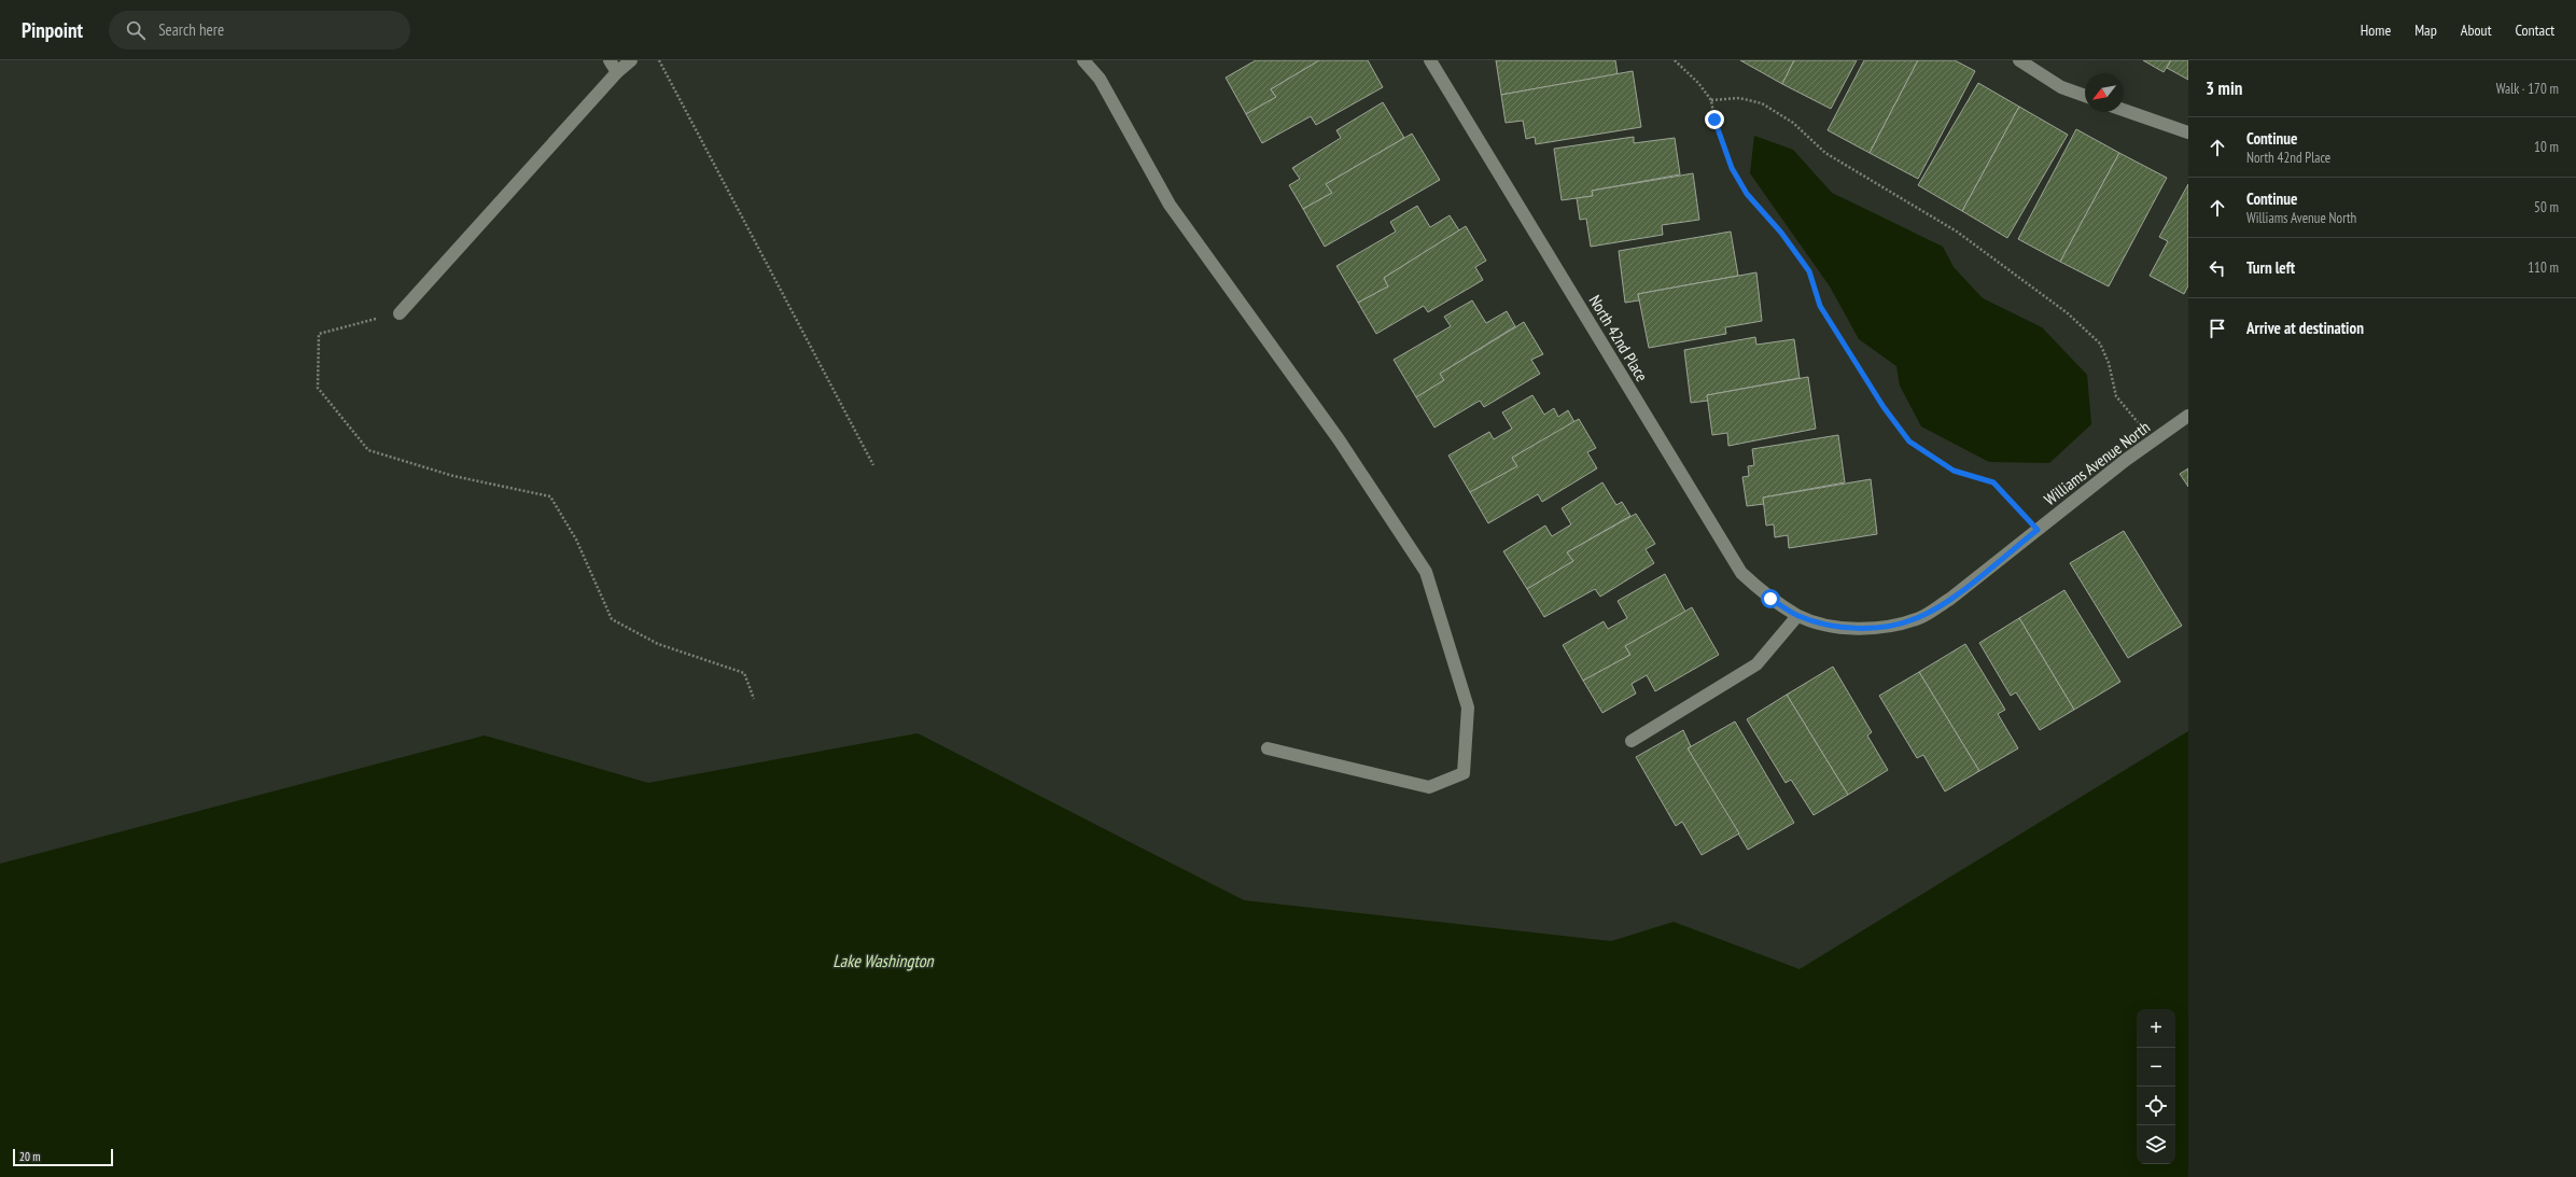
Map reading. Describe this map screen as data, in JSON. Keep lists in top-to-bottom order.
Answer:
{
  "streets": {
    "street": ["North 42nd Place", "Williams Avenue North"]
  },
  "crossings": [
    ["North 42nd Place", "Williams Avenue North"]
  ],
  "water": ["Lake Washington"],
  "scale_bar": "20 m",
  "north": "bottom left",
  "page": {
    "header": "Pinpoint",
    "search": "Search here",
    "nav": [
      "Home",
      "Map",
      "About",
      "Contact"
    ],
    "heading": ["3 min", "Walk · 170 m"],
    "list": [
      ["Continue", "North 42nd Place", "10 m"],
      ["Continue", "Williams Avenue North", "50 m"],
      ["Turn left", "110 m"],
      "Arrive at destination"
    ],
    "map_buttons": ["+", "−"],
    "scale": "20 m"
  }
}
